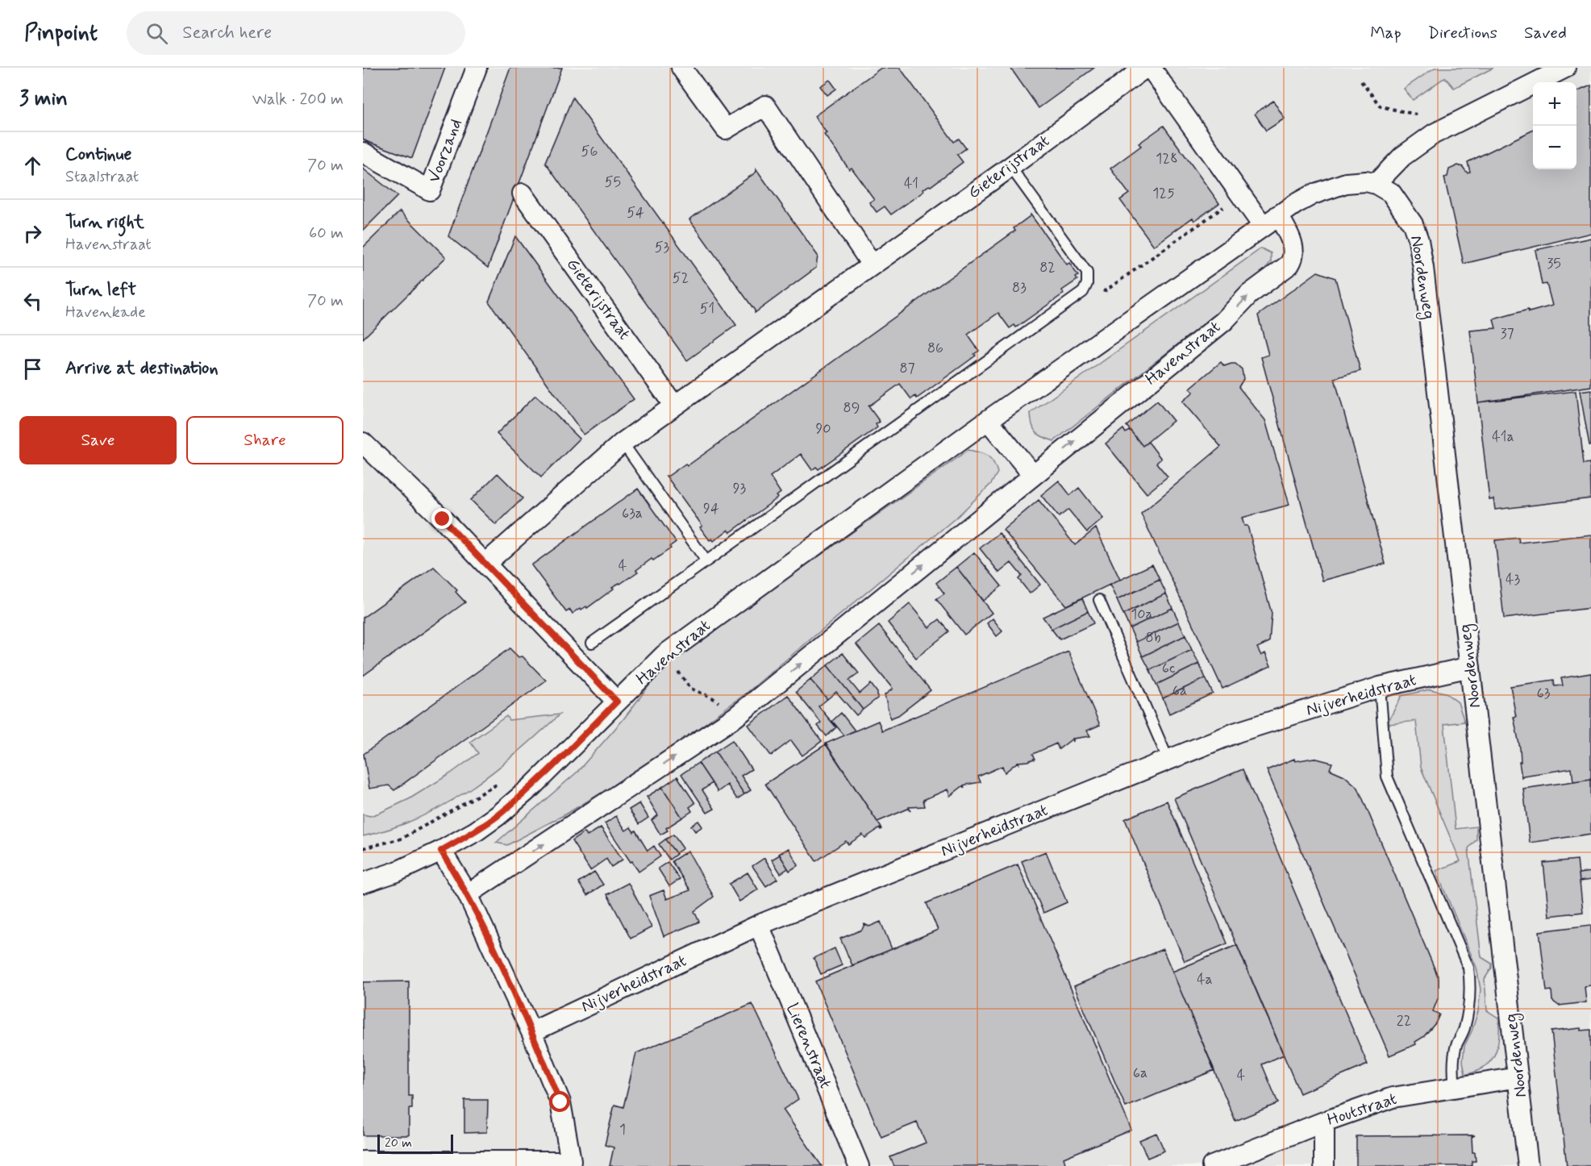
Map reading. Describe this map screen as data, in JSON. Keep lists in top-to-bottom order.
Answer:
{
  "streets": {
    "street": [
      "Voorzand",
      "Gieterijstraat",
      "Noordenweg",
      "Havenstraat",
      "Nijverheidstraat",
      "Lierenstraat",
      "Houtstraat"
    ]
  },
  "crossings": [
    ["Noordenweg", "Havenstraat"],
    ["Noordenweg", "Nijverheidstraat"],
    ["Noordenweg", "Houtstraat"],
    ["Nijverheidstraat", "Lierenstraat"]
  ],
  "house_numbers": [
    "56",
    "128",
    "55",
    "41",
    "125",
    "54",
    "53",
    "35",
    "82",
    "52",
    "83",
    "51",
    "37",
    "86",
    "87",
    "89",
    "90",
    "41a",
    "93",
    "94",
    "63a",
    "4",
    "43",
    "10a",
    "8b",
    "6c",
    "6a",
    "63",
    "4a",
    "22",
    "6a",
    "4",
    "1"
  ],
  "scale_bar": "20 m",
  "page": {
    "header": "Pinpoint",
    "search": "Search here",
    "nav": ["Map", "Directions", "Saved"],
    "heading": ["3 min", "Walk · 200 m"],
    "map_buttons": ["+", "−"],
    "list": [
      ["Continue", "Staalstraat", "70 m"],
      ["Turn right", "Havenstraat", "60 m"],
      ["Turn left", "Havenkade", "70 m"],
      "Arrive at destination"
    ],
    "buttons": ["Save", "Share"],
    "scale": "20 m"
  }
}
